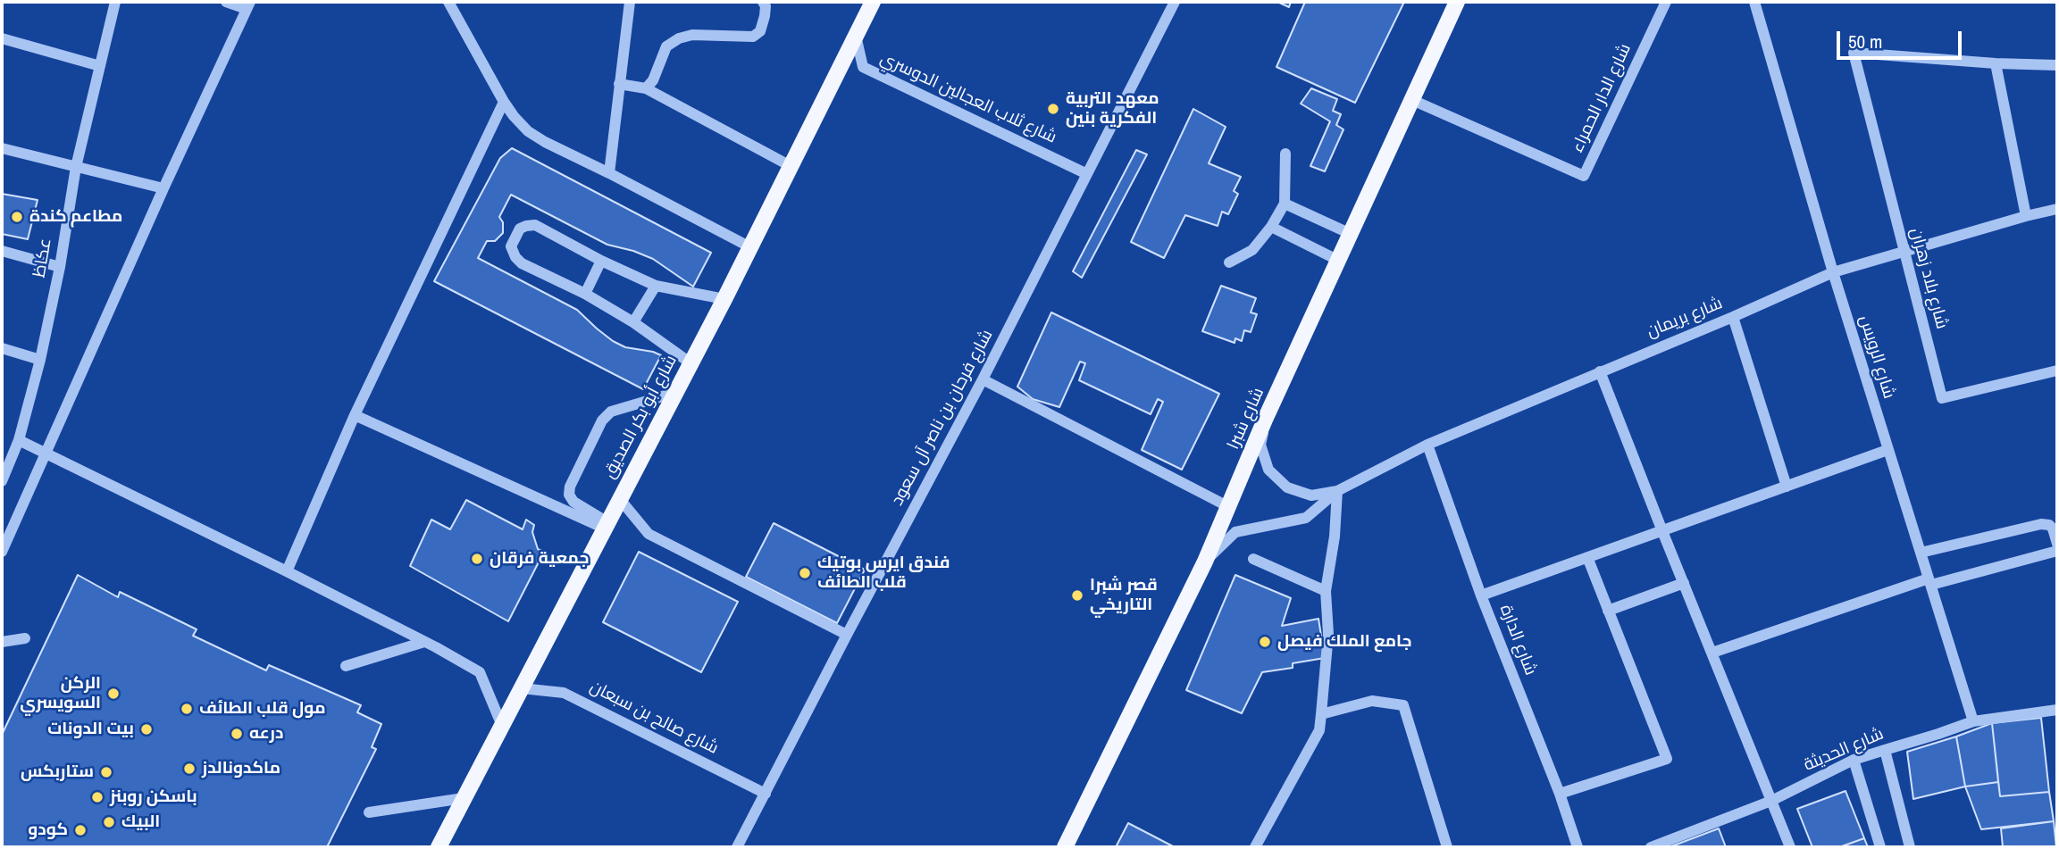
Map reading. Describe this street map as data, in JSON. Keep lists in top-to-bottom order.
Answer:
{
  "streets": {
    "main road": ["شارع أبو بكر الصديق", "شارع شبرا"],
    "street": [
      "شارع ثلاب العجالين الدوسري",
      "شارع الدار الحمراء",
      "عكاظ",
      "شارع بلاد زهران",
      "شارع بريمان",
      "شارع الرويس",
      "شارع فرحان بن ناصر آل سعود",
      "شارع الدارة",
      "شارع صالح بن سبعان",
      "شارع الحديثة"
    ]
  },
  "crossings": [
    ["شارع ثلاب العجالين الدوسري", "شارع أبو بكر الصديق"],
    ["شارع ثلاب العجالين الدوسري", "شارع فرحان بن ناصر آل سعود"],
    ["شارع الدار الحمراء", "شارع شبرا"],
    ["شارع بلاد زهران", "شارع بريمان"],
    ["شارع بريمان", "شارع الرويس"],
    ["شارع بريمان", "شارع الدارة"],
    ["شارع الرويس", "شارع الحديثة"],
    ["شارع أبو بكر الصديق", "شارع صالح بن سبعان"],
    ["شارع فرحان بن ناصر آل سعود", "شارع صالح بن سبعان"]
  ],
  "places": [
    "معهد التربية الفكرية بنين",
    "مطاعم كندة",
    "جمعية فرقان",
    "فندق ايرس بوتيك قلب الطائف",
    "قصر شبرا التاريخي",
    "جامع الملك فيصل",
    "الركن السويسري",
    "مول قلب الطائف",
    "بيت الدونات",
    "درعه",
    "ماكدونالدز",
    "ستاربكس",
    "باسكن روبنز",
    "البيك",
    "كودو"
  ],
  "scale_bar": "50 m"
}
